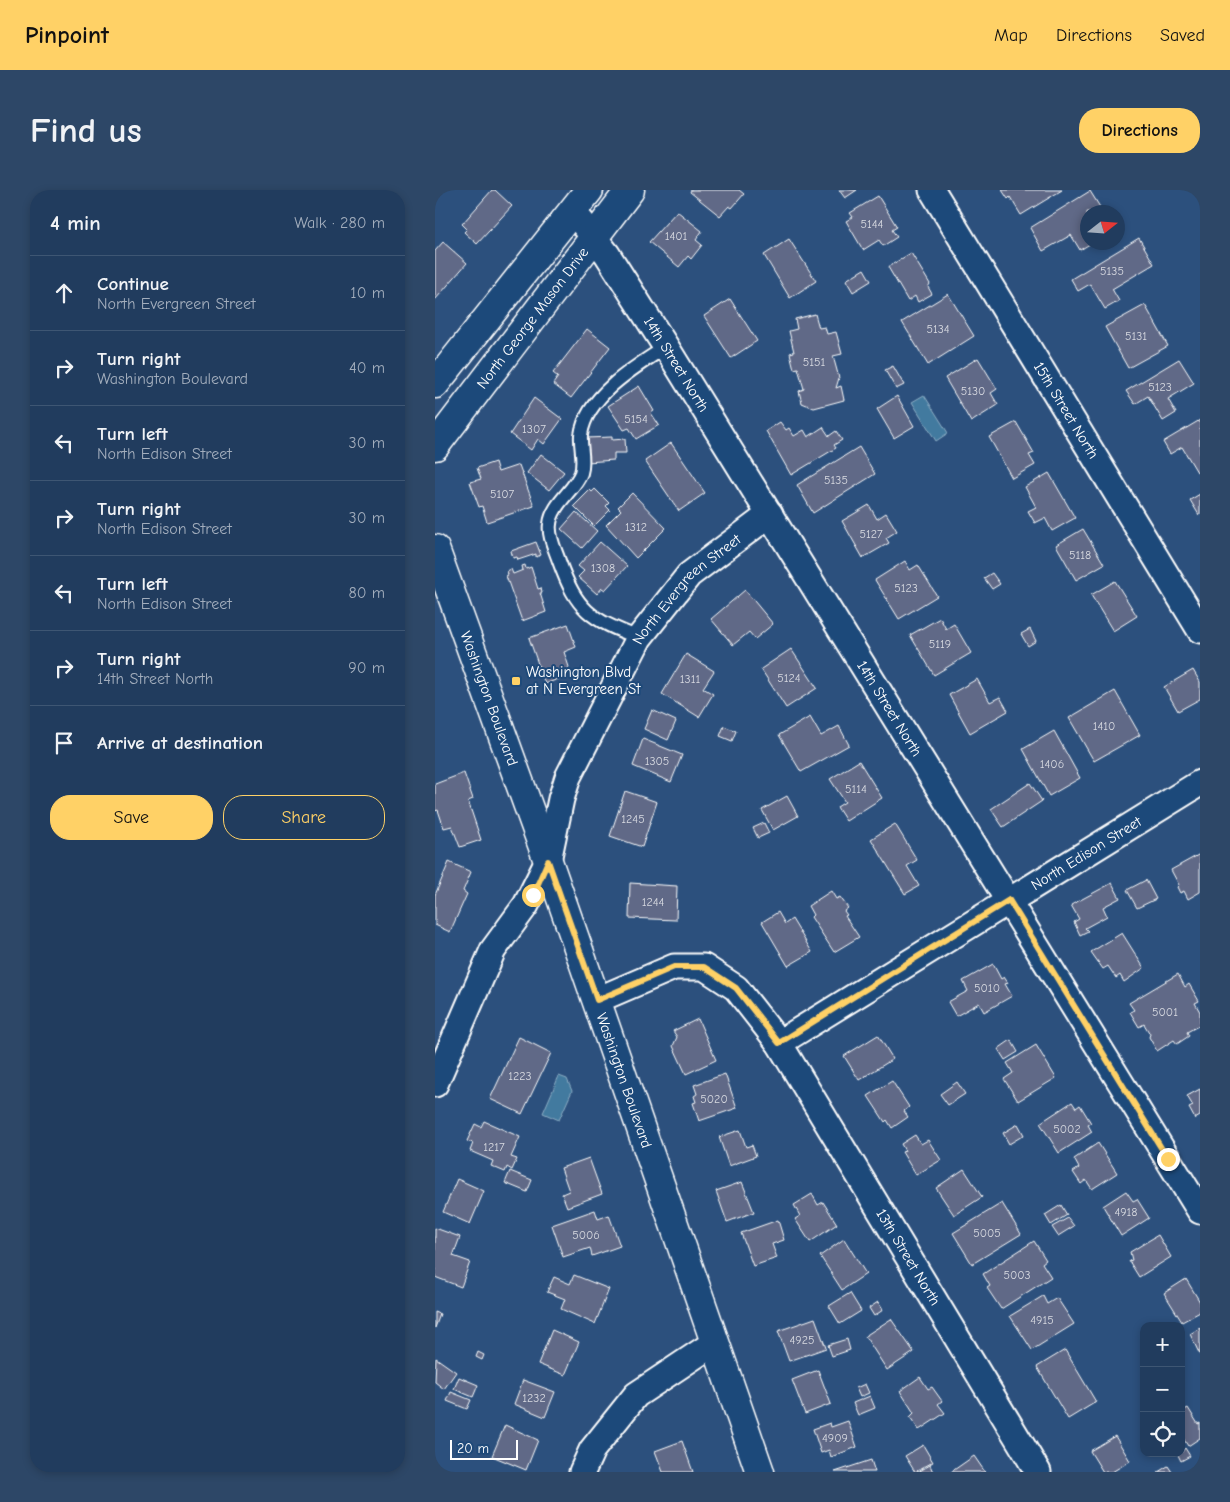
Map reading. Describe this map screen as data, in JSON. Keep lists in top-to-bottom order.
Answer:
{
  "streets": {
    "main road": ["North George Mason Drive", "Washington Boulevard"],
    "street": [
      "14th Street North",
      "15th Street North",
      "North Evergreen Street",
      "North Edison Street",
      "13th Street North"
    ]
  },
  "crossings": [
    ["North George Mason Drive", "14th Street North"],
    ["14th Street North", "North Evergreen Street"],
    ["14th Street North", "North Edison Street"],
    ["North Evergreen Street", "Washington Boulevard"],
    ["North Edison Street", "13th Street North"]
  ],
  "places": {
    "transit": ["Washington Blvd at N Evergreen St"]
  },
  "house_numbers": [
    "5144",
    "1401",
    "5135",
    "5134",
    "5131",
    "5151",
    "5123",
    "5130",
    "5154",
    "1307",
    "5135",
    "5107",
    "1312",
    "5127",
    "5118",
    "1308",
    "5123",
    "5119",
    "5124",
    "1311",
    "1410",
    "1305",
    "1406",
    "5114",
    "1245",
    "1244",
    "5010",
    "5001",
    "1223",
    "5020",
    "5002",
    "1217",
    "4918",
    "5005",
    "5006",
    "5003",
    "4915",
    "4925",
    "1232",
    "4909"
  ],
  "scale_bar": "20 m",
  "north": "right",
  "page": {
    "header": "Pinpoint",
    "nav": ["Map", "Directions", "Saved"],
    "buttons": [
      "Directions",
      ["Save", "Share"]
    ],
    "title": "Find us",
    "heading": ["4 min", "Walk · 280 m"],
    "list": [
      ["Continue", "North Evergreen Street", "10 m"],
      ["Turn right", "Washington Boulevard", "40 m"],
      ["Turn left", "North Edison Street", "30 m"],
      ["Turn right", "North Edison Street", "30 m"],
      ["Turn left", "North Edison Street", "80 m"],
      ["Turn right", "14th Street North", "90 m"],
      "Arrive at destination"
    ],
    "map_buttons": ["+", "−"],
    "scale": "20 m"
  }
}
